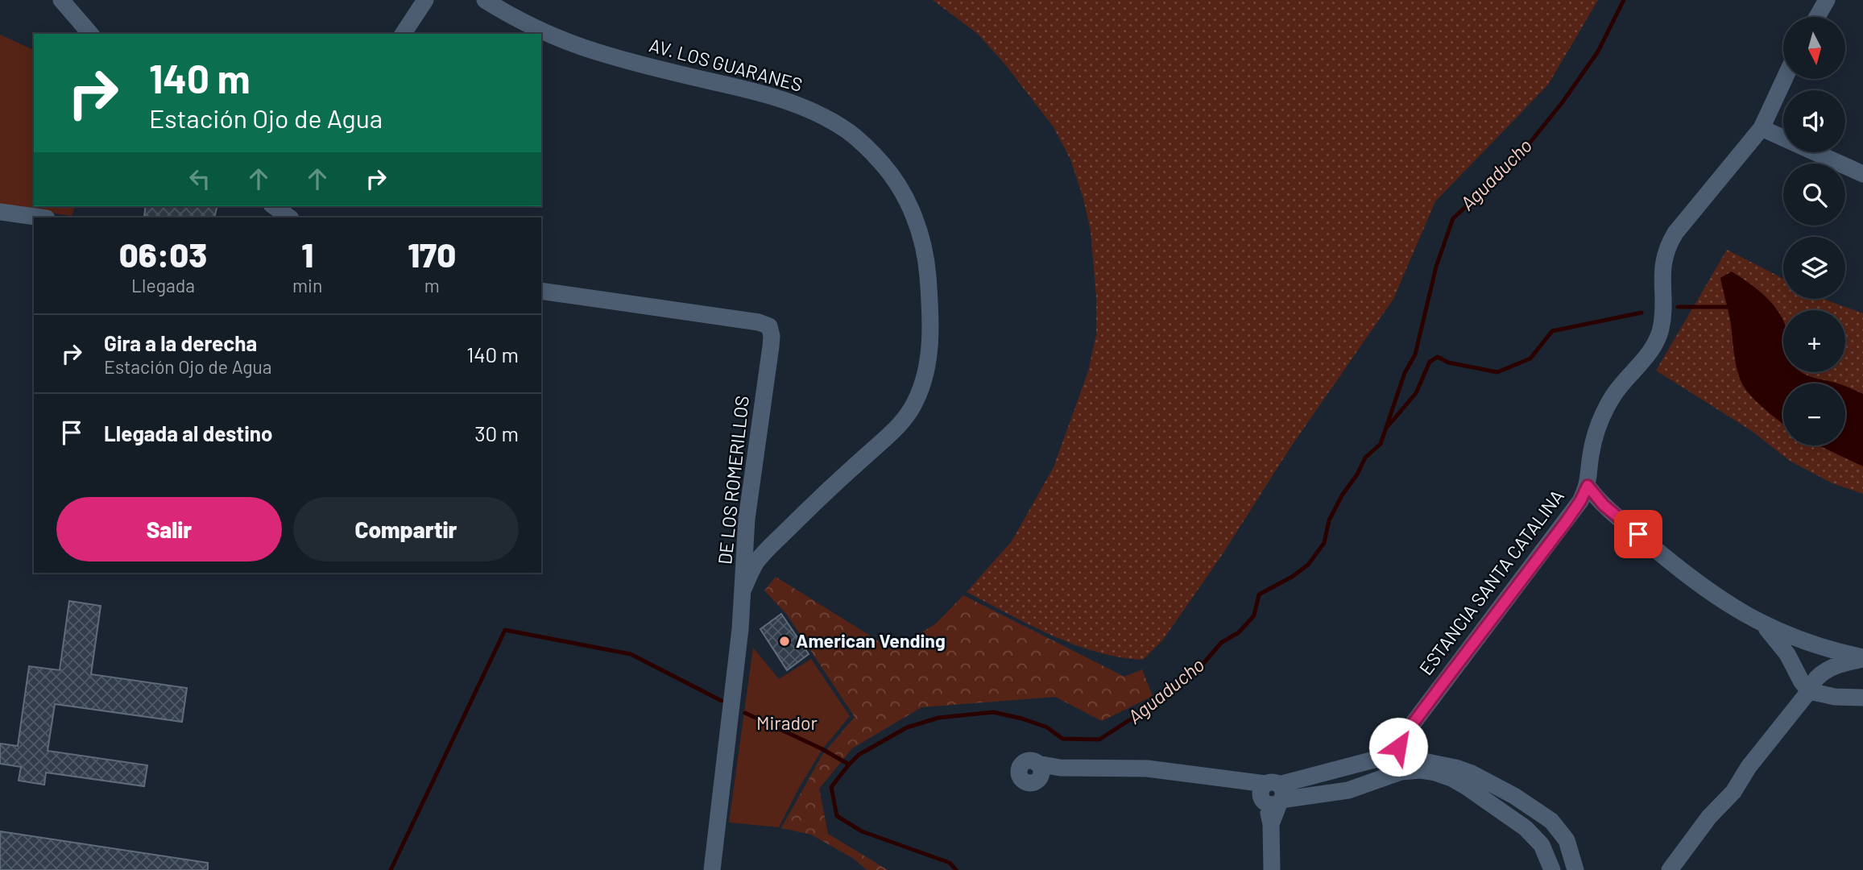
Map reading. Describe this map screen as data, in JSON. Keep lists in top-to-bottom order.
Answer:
{
  "streets": {
    "street": ["AV. LOS GUARANES", "DE LOS ROMERILLOS", "ESTANCIA SANTA CATALINA"]
  },
  "crossings": [
    ["AV. LOS GUARANES", "DE LOS ROMERILLOS"]
  ],
  "water": ["Aguaducho"],
  "parks": ["Mirador"],
  "places": ["American Vending"],
  "north": "bottom",
  "page": {
    "map_buttons": ["+", "−"],
    "turn": ["140 m", "Estación Ojo de Agua"],
    "eta": [
      "06:03",
      "Llegada",
      "1",
      "min",
      "170",
      "m"
    ],
    "list": [
      {
        "name": "Gira a la derecha",
        "note": "Estación Ojo de Agua",
        "value": "140 m"
      },
      {
        "name": "Llegada al destino",
        "value": "30 m"
      }
    ],
    "buttons": ["Salir", "Compartir"]
  }
}
